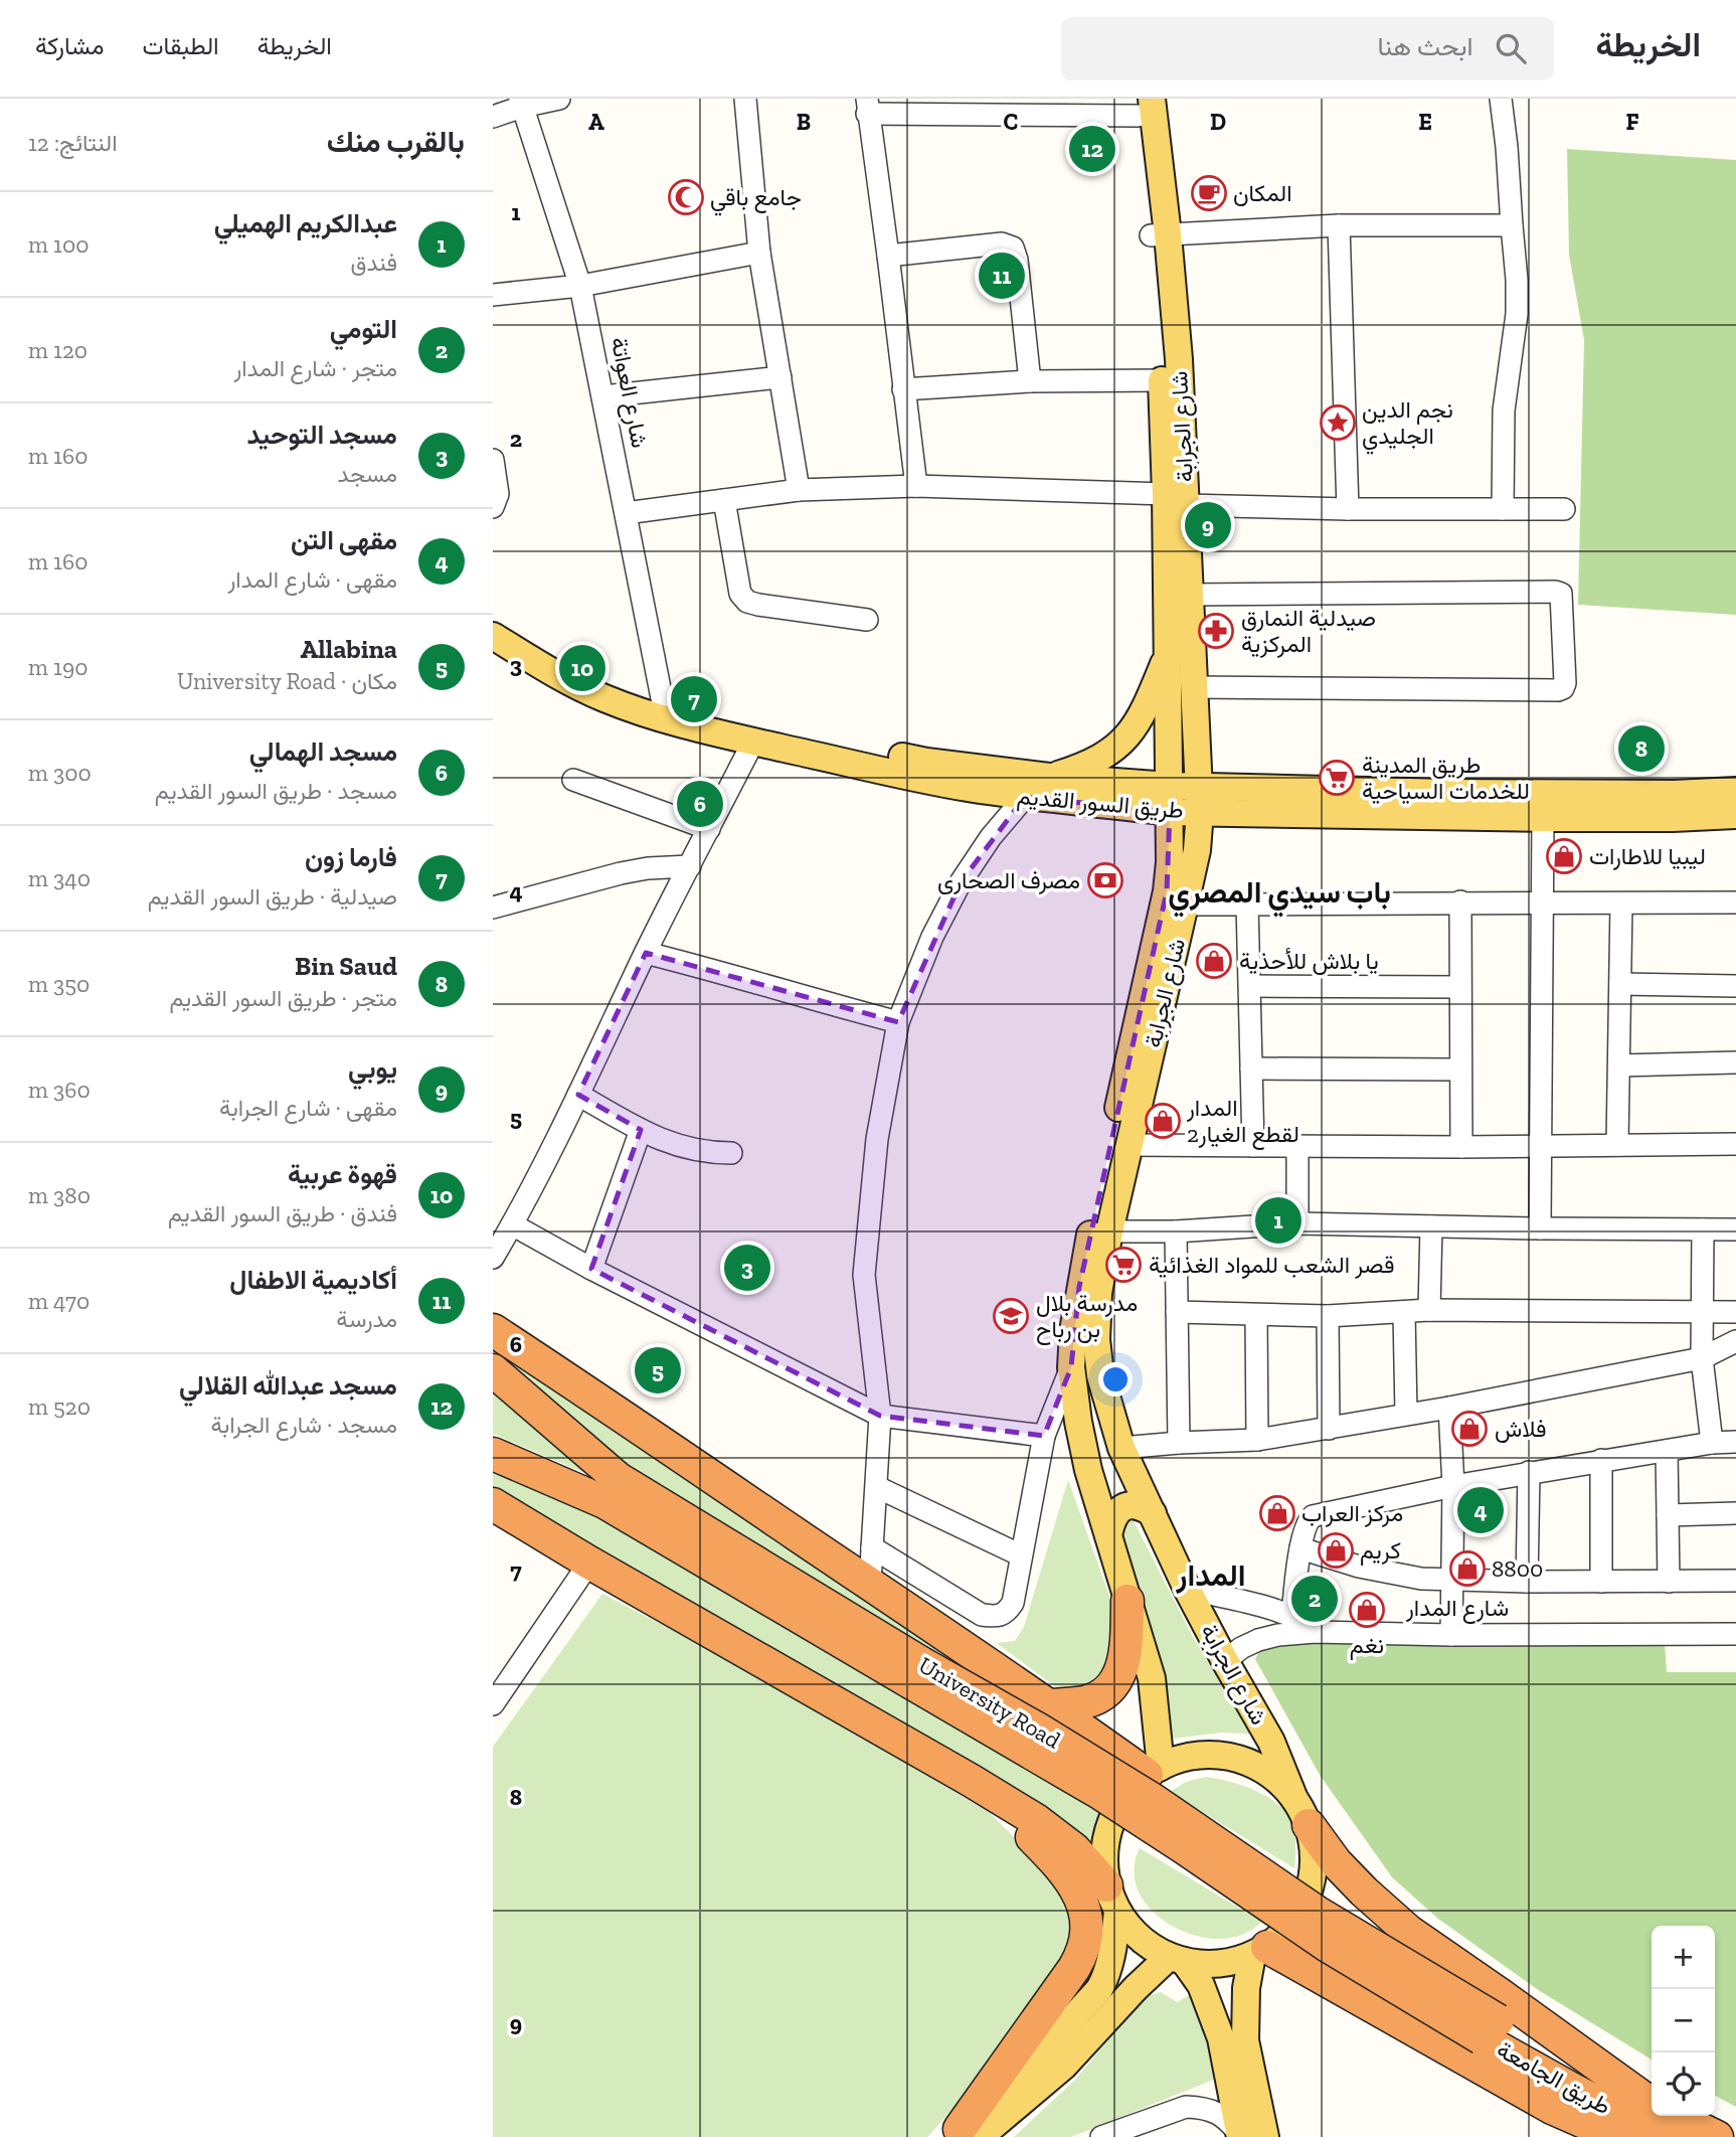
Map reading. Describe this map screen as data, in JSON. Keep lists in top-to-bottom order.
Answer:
{
  "streets": {
    "highway": ["University Road", "طريق الجامعة"],
    "main road": ["شارع الجرابة", "طريق السور القديم"],
    "street": ["شارع العواتة", "شارع المدار"]
  },
  "crossings": [
    ["شارع العواتة", "طريق السور القديم"],
    ["شارع الجرابة", "طريق السور القديم"],
    ["شارع الجرابة", "شارع المدار"],
    ["University Road", "طريق الجامعة"]
  ],
  "districts": ["باب سيدي المصري", "المدار"],
  "places": {
    "cafe": ["المكان"],
    "mosque": ["جامع باقي"],
    "place": ["نجم الدين الجليدي"],
    "pharmacy": ["صيدلية النمارق المركزية"],
    "supermarket": ["طريق المدينة للخدمات السياحية", "قصر الشعب للمواد الغذائية"],
    "shop": [
      "ليبيا للاطارات",
      "يا بلاش للأحذية",
      "المدار 2لقطع الغيار",
      "فلاش",
      "مركز العراب",
      "كريم",
      "8800",
      "نغم"
    ],
    "bank": ["مصرف الصحارى"],
    "school or university": ["مدرسة بلال بن رباح"]
  },
  "page": {
    "header": "الخريطة",
    "search": "ابحث هنا",
    "nav": ["الخريطة", "الطبقات", "مشاركة"],
    "heading": ["بالقرب منك", "النتائج: 12"],
    "pins": [
      "12",
      "11",
      "9",
      "10",
      "7",
      "8",
      "6",
      "1",
      "3",
      "5",
      "4",
      "2"
    ],
    "list": [
      {
        "mark": "1",
        "name": "عبدالكريم الهميلي",
        "note": "فندق",
        "value": "100 m"
      },
      {
        "mark": "2",
        "name": "التومي",
        "note": "متجر · شارع المدار",
        "value": "120 m"
      },
      {
        "mark": "3",
        "name": "مسجد التوحيد",
        "note": "مسجد",
        "value": "160 m"
      },
      {
        "mark": "4",
        "name": "مقهى التن",
        "note": "مقهى · شارع المدار",
        "value": "160 m"
      },
      {
        "mark": "5",
        "name": "Allabina",
        "note": "مكان · University Road",
        "value": "190 m"
      },
      {
        "mark": "6",
        "name": "مسجد الهمالي",
        "note": "مسجد · طريق السور القديم",
        "value": "300 m"
      },
      {
        "mark": "7",
        "name": "فارما زون",
        "note": "صيدلية · طريق السور القديم",
        "value": "340 m"
      },
      {
        "mark": "8",
        "name": "Bin Saud",
        "note": "متجر · طريق السور القديم",
        "value": "350 m"
      },
      {
        "mark": "9",
        "name": "يوبي",
        "note": "مقهى · شارع الجرابة",
        "value": "360 m"
      },
      {
        "mark": "10",
        "name": "قهوة عربية",
        "note": "فندق · طريق السور القديم",
        "value": "380 m"
      },
      {
        "mark": "11",
        "name": "أكاديمية الاطفال",
        "note": "مدرسة",
        "value": "470 m"
      },
      {
        "mark": "12",
        "name": "مسجد عبدالله القلالي",
        "note": "مسجد · شارع الجرابة",
        "value": "520 m"
      }
    ],
    "map_buttons": ["+", "−"]
  },
  "grid": {
    "columns": [
      "A",
      "B",
      "C",
      "D",
      "E",
      "F"
    ],
    "rows": [
      "1",
      "2",
      "3",
      "4",
      "5",
      "6",
      "7",
      "8",
      "9"
    ]
  }
}
